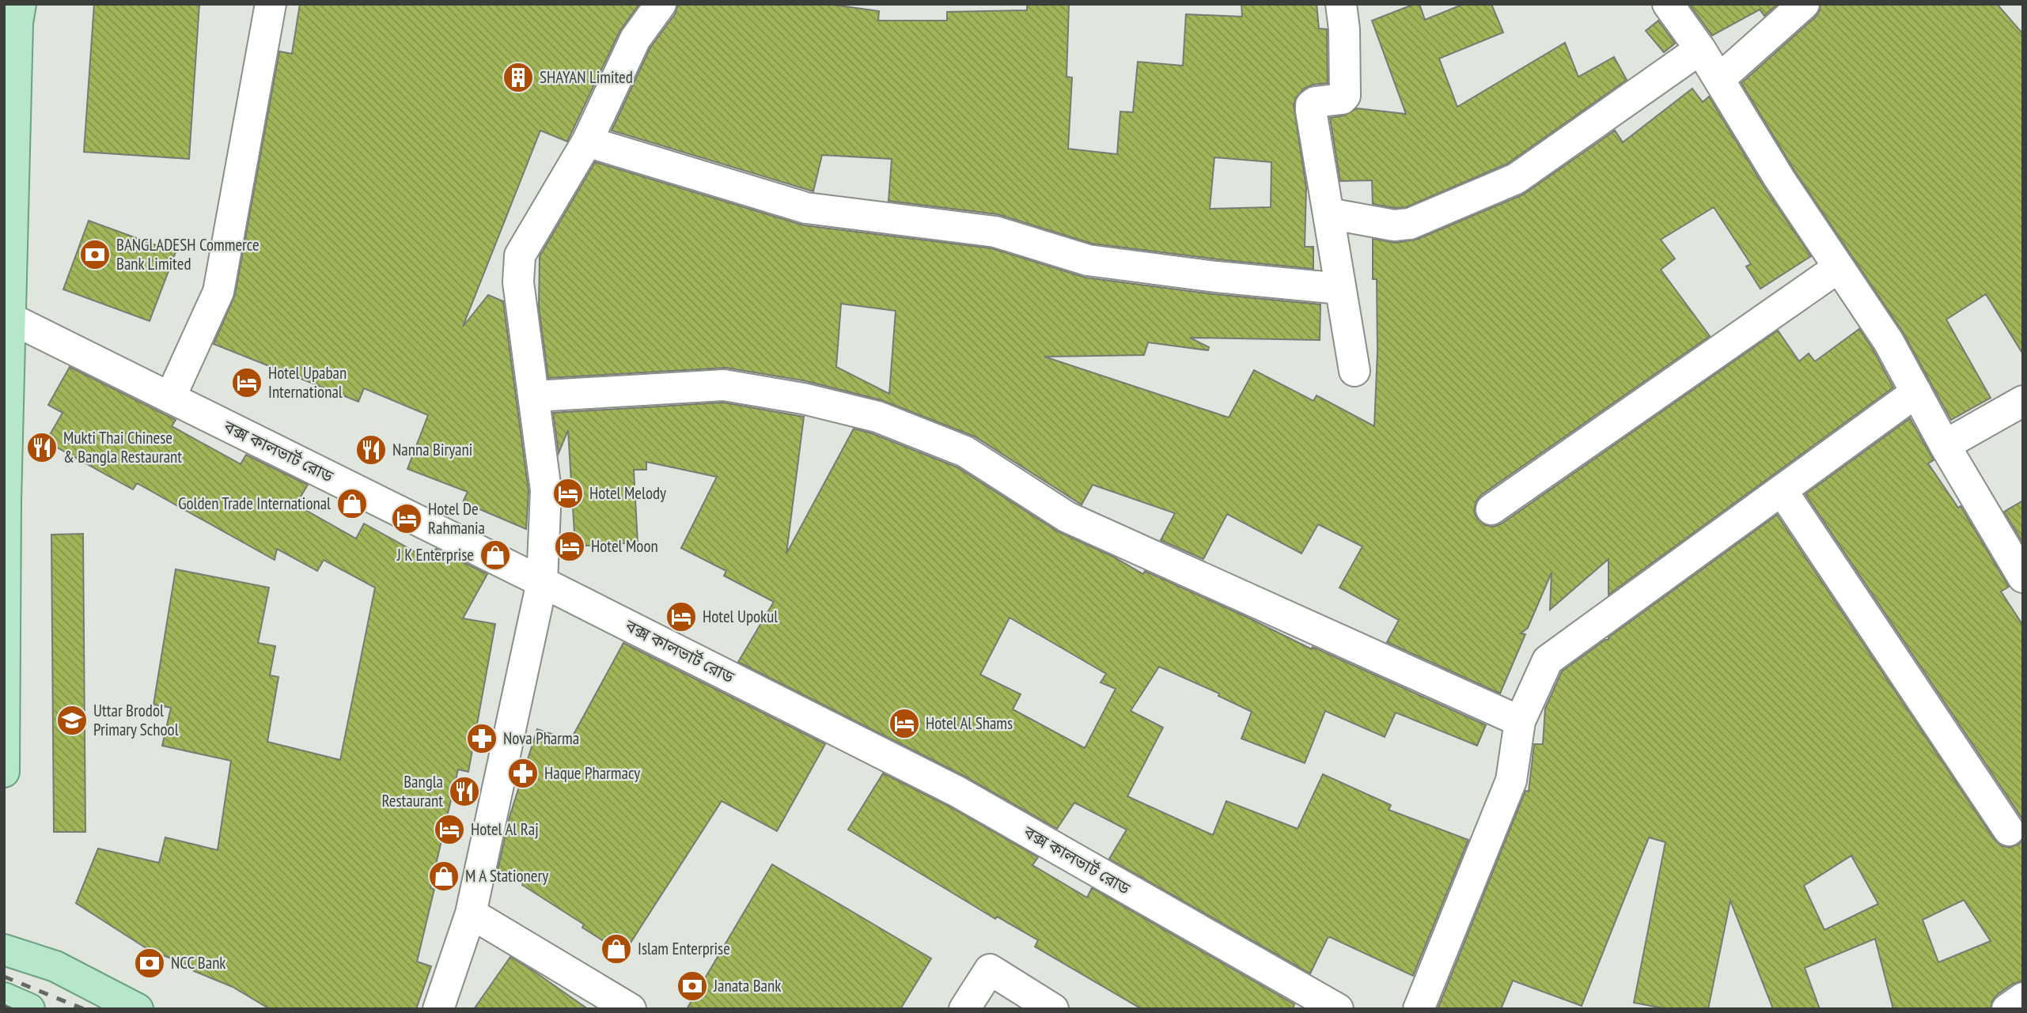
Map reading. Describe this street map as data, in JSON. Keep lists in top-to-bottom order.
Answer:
{
  "streets": {
    "street": ["বক্স কালভার্ট রোড"]
  },
  "places": {
    "building": ["SHAYAN Limited"],
    "bank": ["BANGLADESH Commerce Bank Limited", "NCC Bank", "Janata Bank"],
    "hotel": [
      "Hotel Upaban International",
      "Hotel Melody",
      "Hotel De Rahmania",
      "Hotel Moon",
      "Hotel Upokul",
      "Hotel Al Shams",
      "Hotel Al Raj"
    ],
    "restaurant": ["Mukti Thai Chinese & Bangla Restaurant", "Nanna Biryani", "Bangla Restaurant"],
    "shop": [
      "Golden Trade International",
      "J K Enterprise",
      "M A Stationery",
      "Islam Enterprise"
    ],
    "school or university": ["Uttar Brodol Primary School"],
    "pharmacy": ["Nova Pharma", "Haque Pharmacy"]
  }
}
